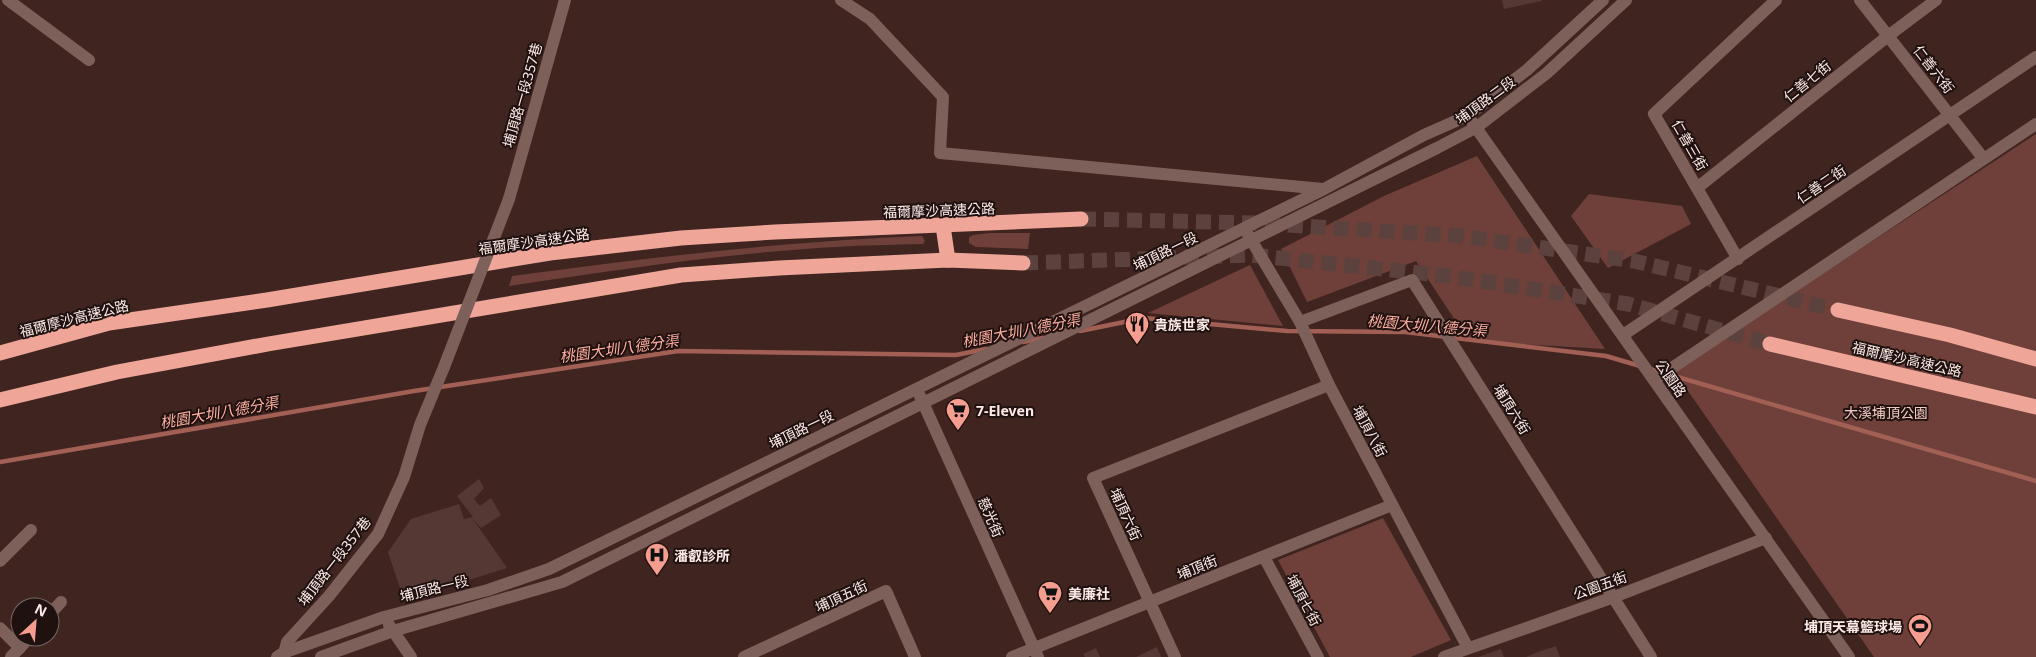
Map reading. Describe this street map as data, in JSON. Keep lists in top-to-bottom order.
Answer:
{
  "streets": {
    "highway": ["福爾摩沙高速公路"],
    "street": [
      "仁善六街",
      "仁善七街",
      "埔頂路一段357巷",
      "埔頂路二段",
      "仁善三街",
      "仁善二街",
      "埔頂路一段",
      "公園路",
      "埔頂六街",
      "埔頂八街",
      "慈光街",
      "埔頂街",
      "公園五街",
      "埔頂五街",
      "埔頂七街"
    ]
  },
  "crossings": [
    ["仁善六街", "仁善七街"],
    ["仁善六街", "仁善二街"],
    ["仁善七街", "仁善三街"],
    ["埔頂路一段357巷", "埔頂路一段"],
    ["埔頂路二段", "埔頂路一段"],
    ["埔頂路二段", "公園路"],
    ["仁善三街", "仁善二街"],
    ["仁善二街", "公園路"],
    ["埔頂路一段", "埔頂八街"],
    ["埔頂路一段", "慈光街"],
    ["公園路", "公園五街"],
    ["埔頂六街", "埔頂八街"],
    ["埔頂六街", "埔頂街"],
    ["埔頂六街", "公園五街"],
    ["埔頂八街", "埔頂街"],
    ["埔頂八街", "公園五街"],
    ["慈光街", "埔頂街"],
    ["埔頂街", "埔頂七街"]
  ],
  "water": ["桃園大圳八德分渠"],
  "parks": ["大溪埔頂公園"],
  "places": {
    "restaurant": ["貴族世家"],
    "supermarket": ["7-Eleven", "美廉社"],
    "hospital": ["潘叡診所"],
    "sports": ["埔頂天幕籃球場"]
  },
  "north": "top right"
}
